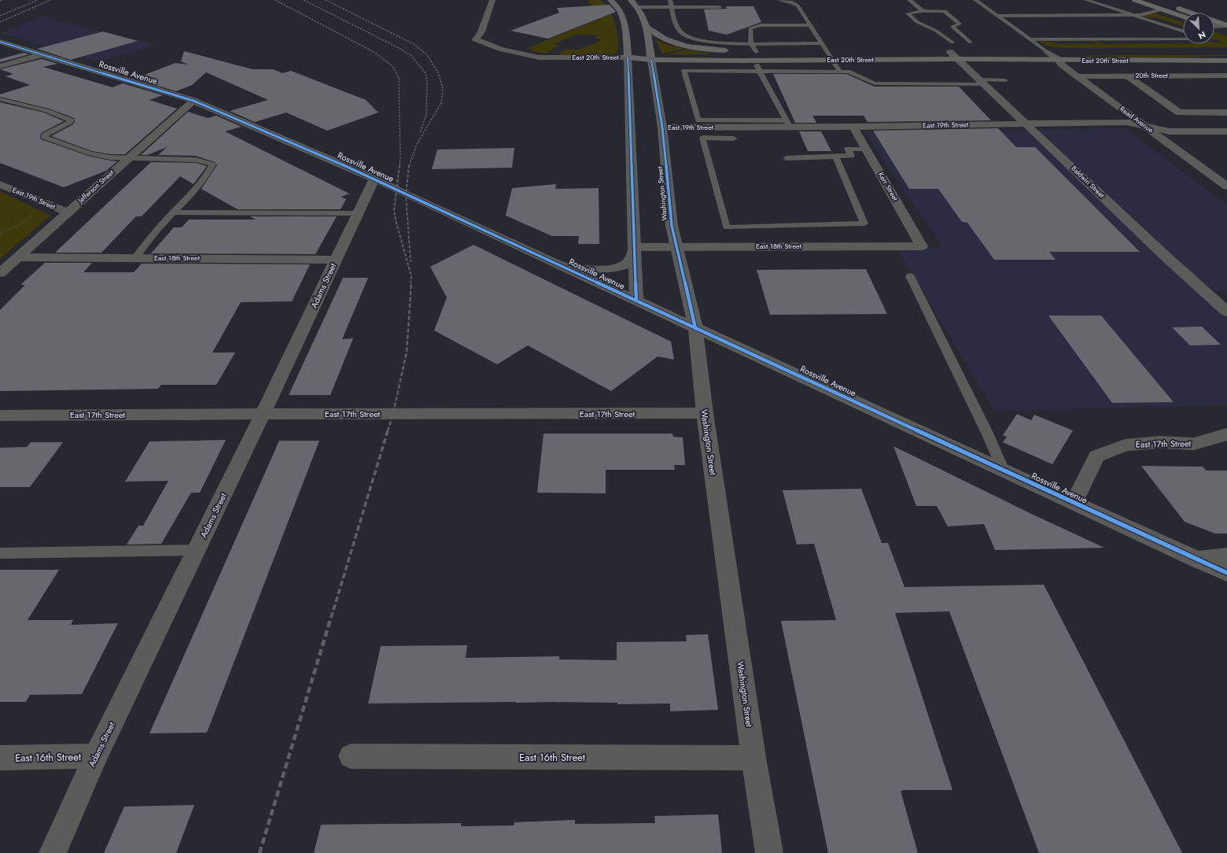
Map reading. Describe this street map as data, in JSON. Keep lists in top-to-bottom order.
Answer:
{
  "streets": {
    "main road": ["East 20th Street", "Washington Street"],
    "street": [
      "Rossville Avenue",
      "20th Street",
      "Read Avenue",
      "East 19th Street",
      "Baldwin Street",
      "Jefferson Street",
      "Kerr Street",
      "East 18th Street",
      "Adams Street",
      "East 17th Street",
      "East 16th Street"
    ]
  },
  "crossings": [
    ["East 20th Street", "Read Avenue"],
    ["East 20th Street", "Baldwin Street"],
    ["East 20th Street", "Washington Street"],
    ["Rossville Avenue", "Jefferson Street"],
    ["Rossville Avenue", "Washington Street"],
    ["Rossville Avenue", "Adams Street"],
    ["Rossville Avenue", "East 17th Street"],
    ["20th Street", "Read Avenue"],
    ["Read Avenue", "East 19th Street"],
    ["East 19th Street", "Baldwin Street"],
    ["East 19th Street", "Jefferson Street"],
    ["East 19th Street", "Kerr Street"],
    ["East 19th Street", "Washington Street"],
    ["Jefferson Street", "East 18th Street"],
    ["Kerr Street", "East 18th Street"],
    ["Washington Street", "East 18th Street"],
    ["Washington Street", "East 17th Street"],
    ["Washington Street", "East 16th Street"],
    ["East 18th Street", "Adams Street"],
    ["Adams Street", "East 17th Street"],
    ["Adams Street", "East 16th Street"]
  ],
  "north": "bottom right"
}
